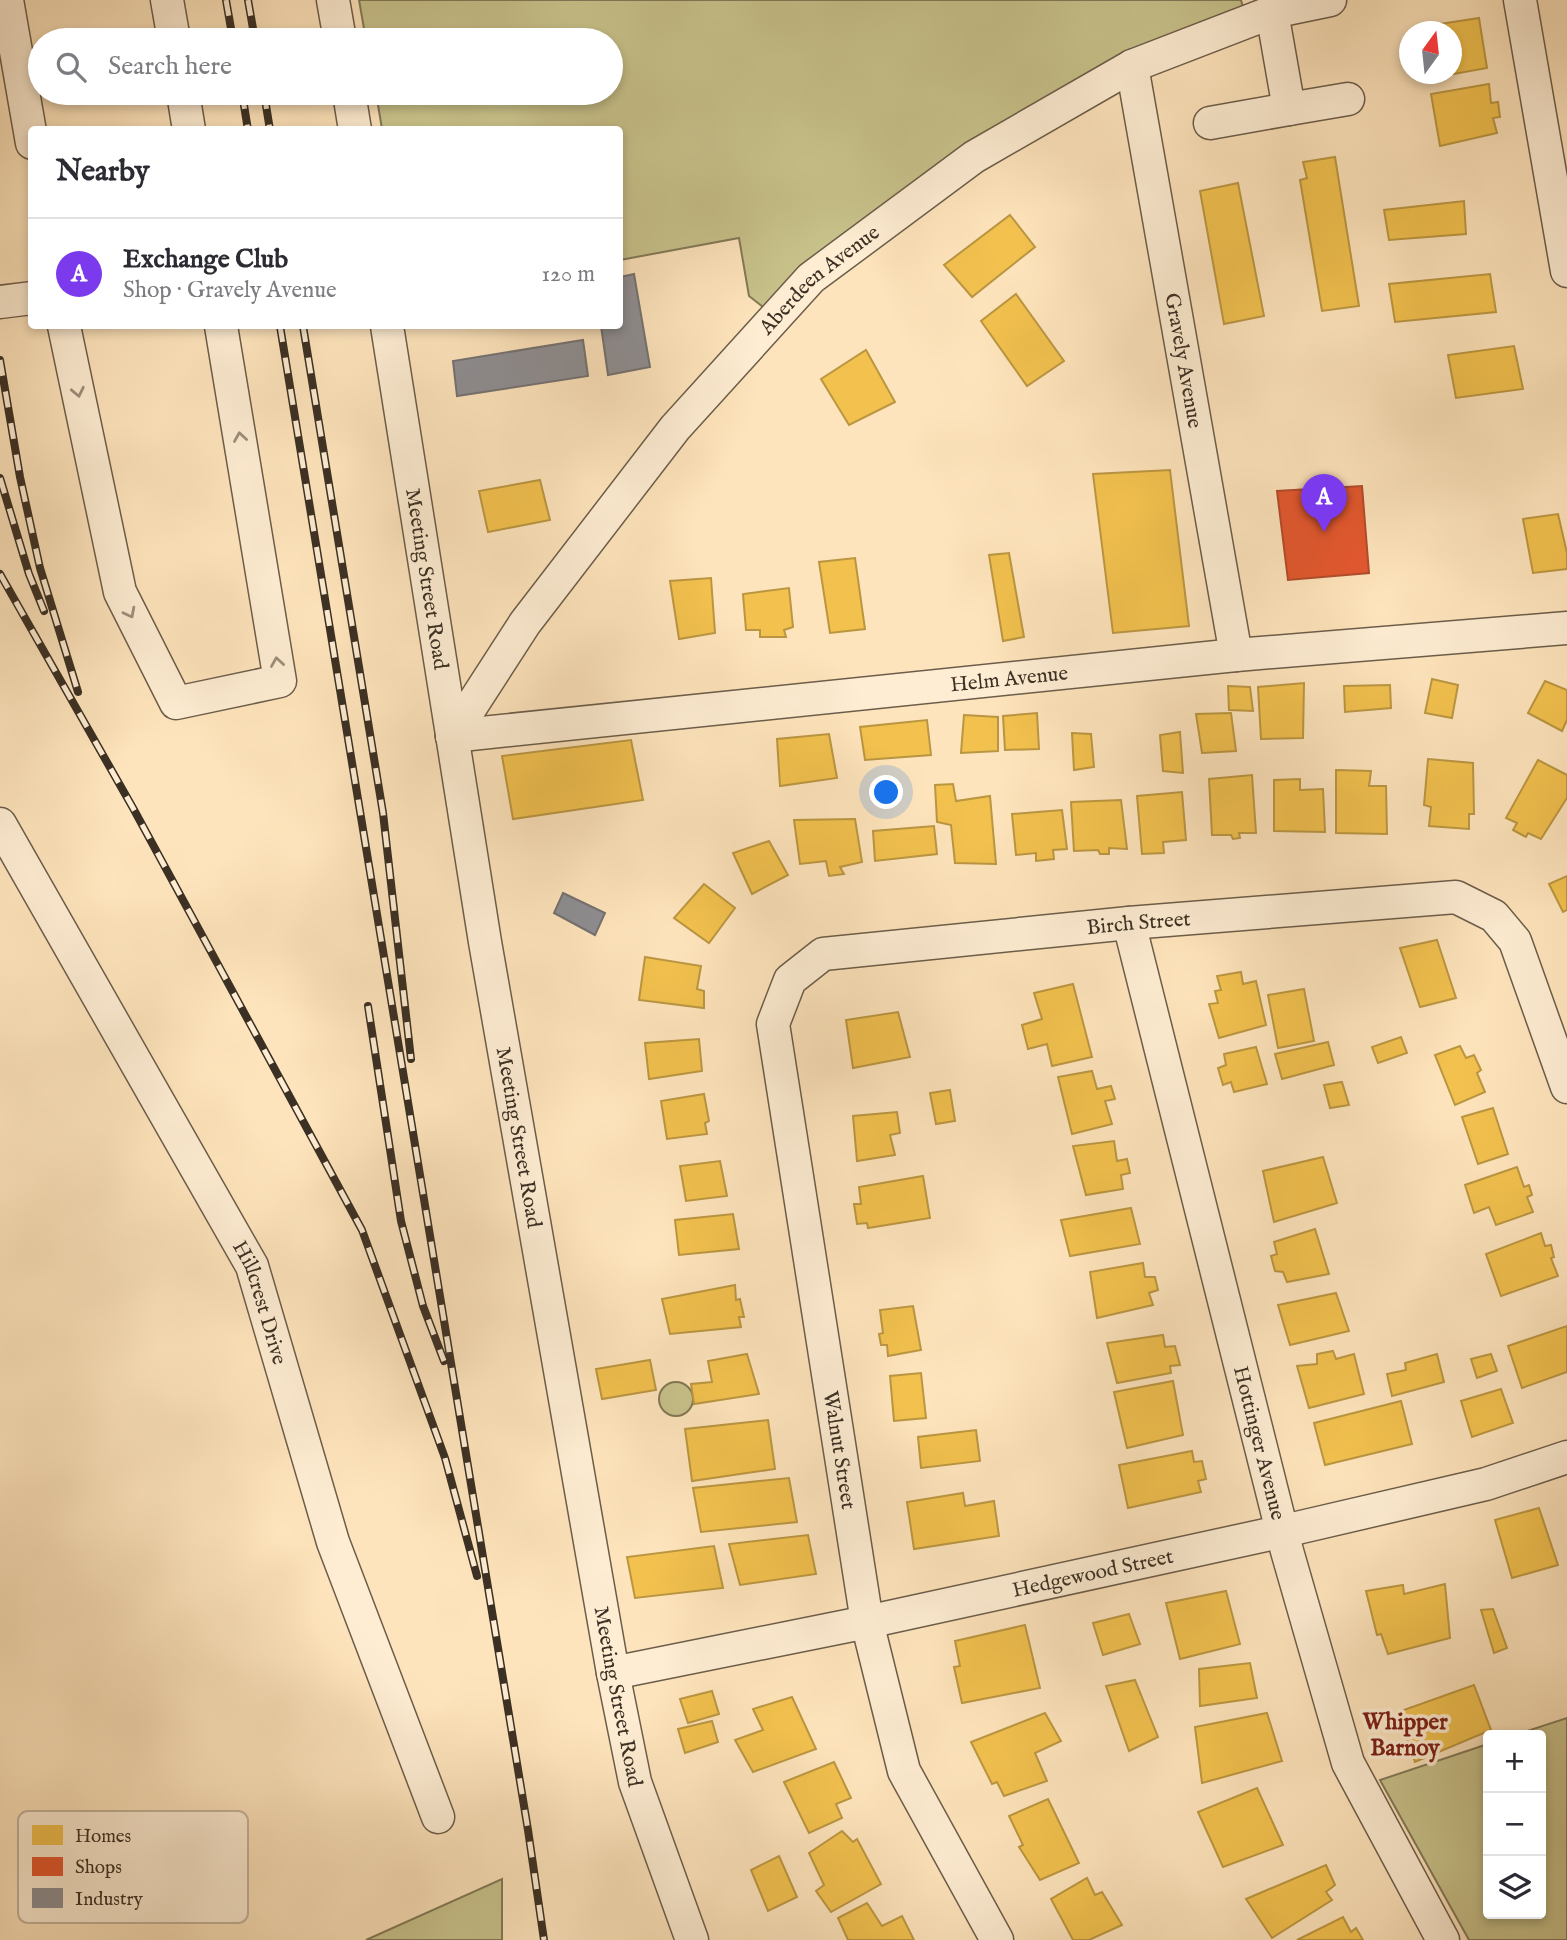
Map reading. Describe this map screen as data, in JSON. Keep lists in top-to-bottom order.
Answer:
{
  "streets": {
    "street": [
      "Aberdeen Avenue",
      "Gravely Avenue",
      "Meeting Street Road",
      "Helm Avenue",
      "Birch Street",
      "Hillcrest Drive",
      "Hottinger Avenue",
      "Walnut Street",
      "Hedgewood Street"
    ]
  },
  "crossings": [
    ["Aberdeen Avenue", "Gravely Avenue"],
    ["Aberdeen Avenue", "Meeting Street Road"],
    ["Aberdeen Avenue", "Helm Avenue"],
    ["Gravely Avenue", "Helm Avenue"],
    ["Meeting Street Road", "Helm Avenue"],
    ["Meeting Street Road", "Hedgewood Street"],
    ["Birch Street", "Hottinger Avenue"],
    ["Birch Street", "Walnut Street"],
    ["Hottinger Avenue", "Hedgewood Street"],
    ["Walnut Street", "Hedgewood Street"]
  ],
  "districts": ["Whipper Barnoy"],
  "legend": ["Homes", "Shops", "Industry"],
  "north": "top",
  "page": {
    "search": "Search here",
    "heading": "Nearby",
    "list": [
      {
        "mark": "A",
        "name": "Exchange Club",
        "note": "Shop · Gravely Avenue",
        "value": "120 m"
      }
    ],
    "pins": "A",
    "map_buttons": ["+", "−"]
  }
}
